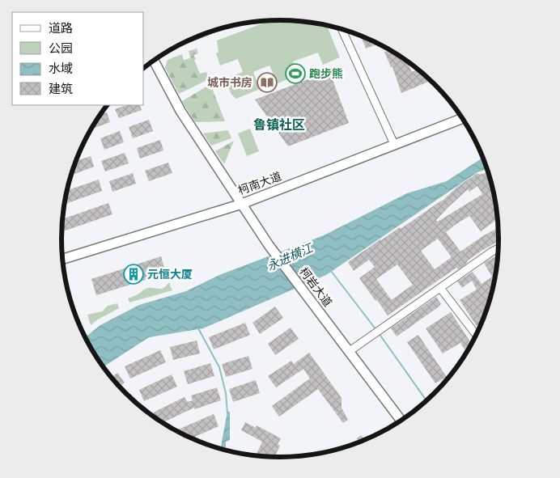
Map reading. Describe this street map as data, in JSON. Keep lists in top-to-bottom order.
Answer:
{
  "streets": {
    "street": ["柯南大道", "柯岩大道"]
  },
  "crossings": [
    ["柯南大道", "柯岩大道"]
  ],
  "districts": ["鲁镇社区"],
  "water": ["永进横江"],
  "places": {
    "sports": ["跑步熊"],
    "library": ["城市书房"],
    "building": ["元恒大厦"]
  },
  "legend": [
    "道路",
    "公园",
    "水域",
    "建筑"
  ]
}
